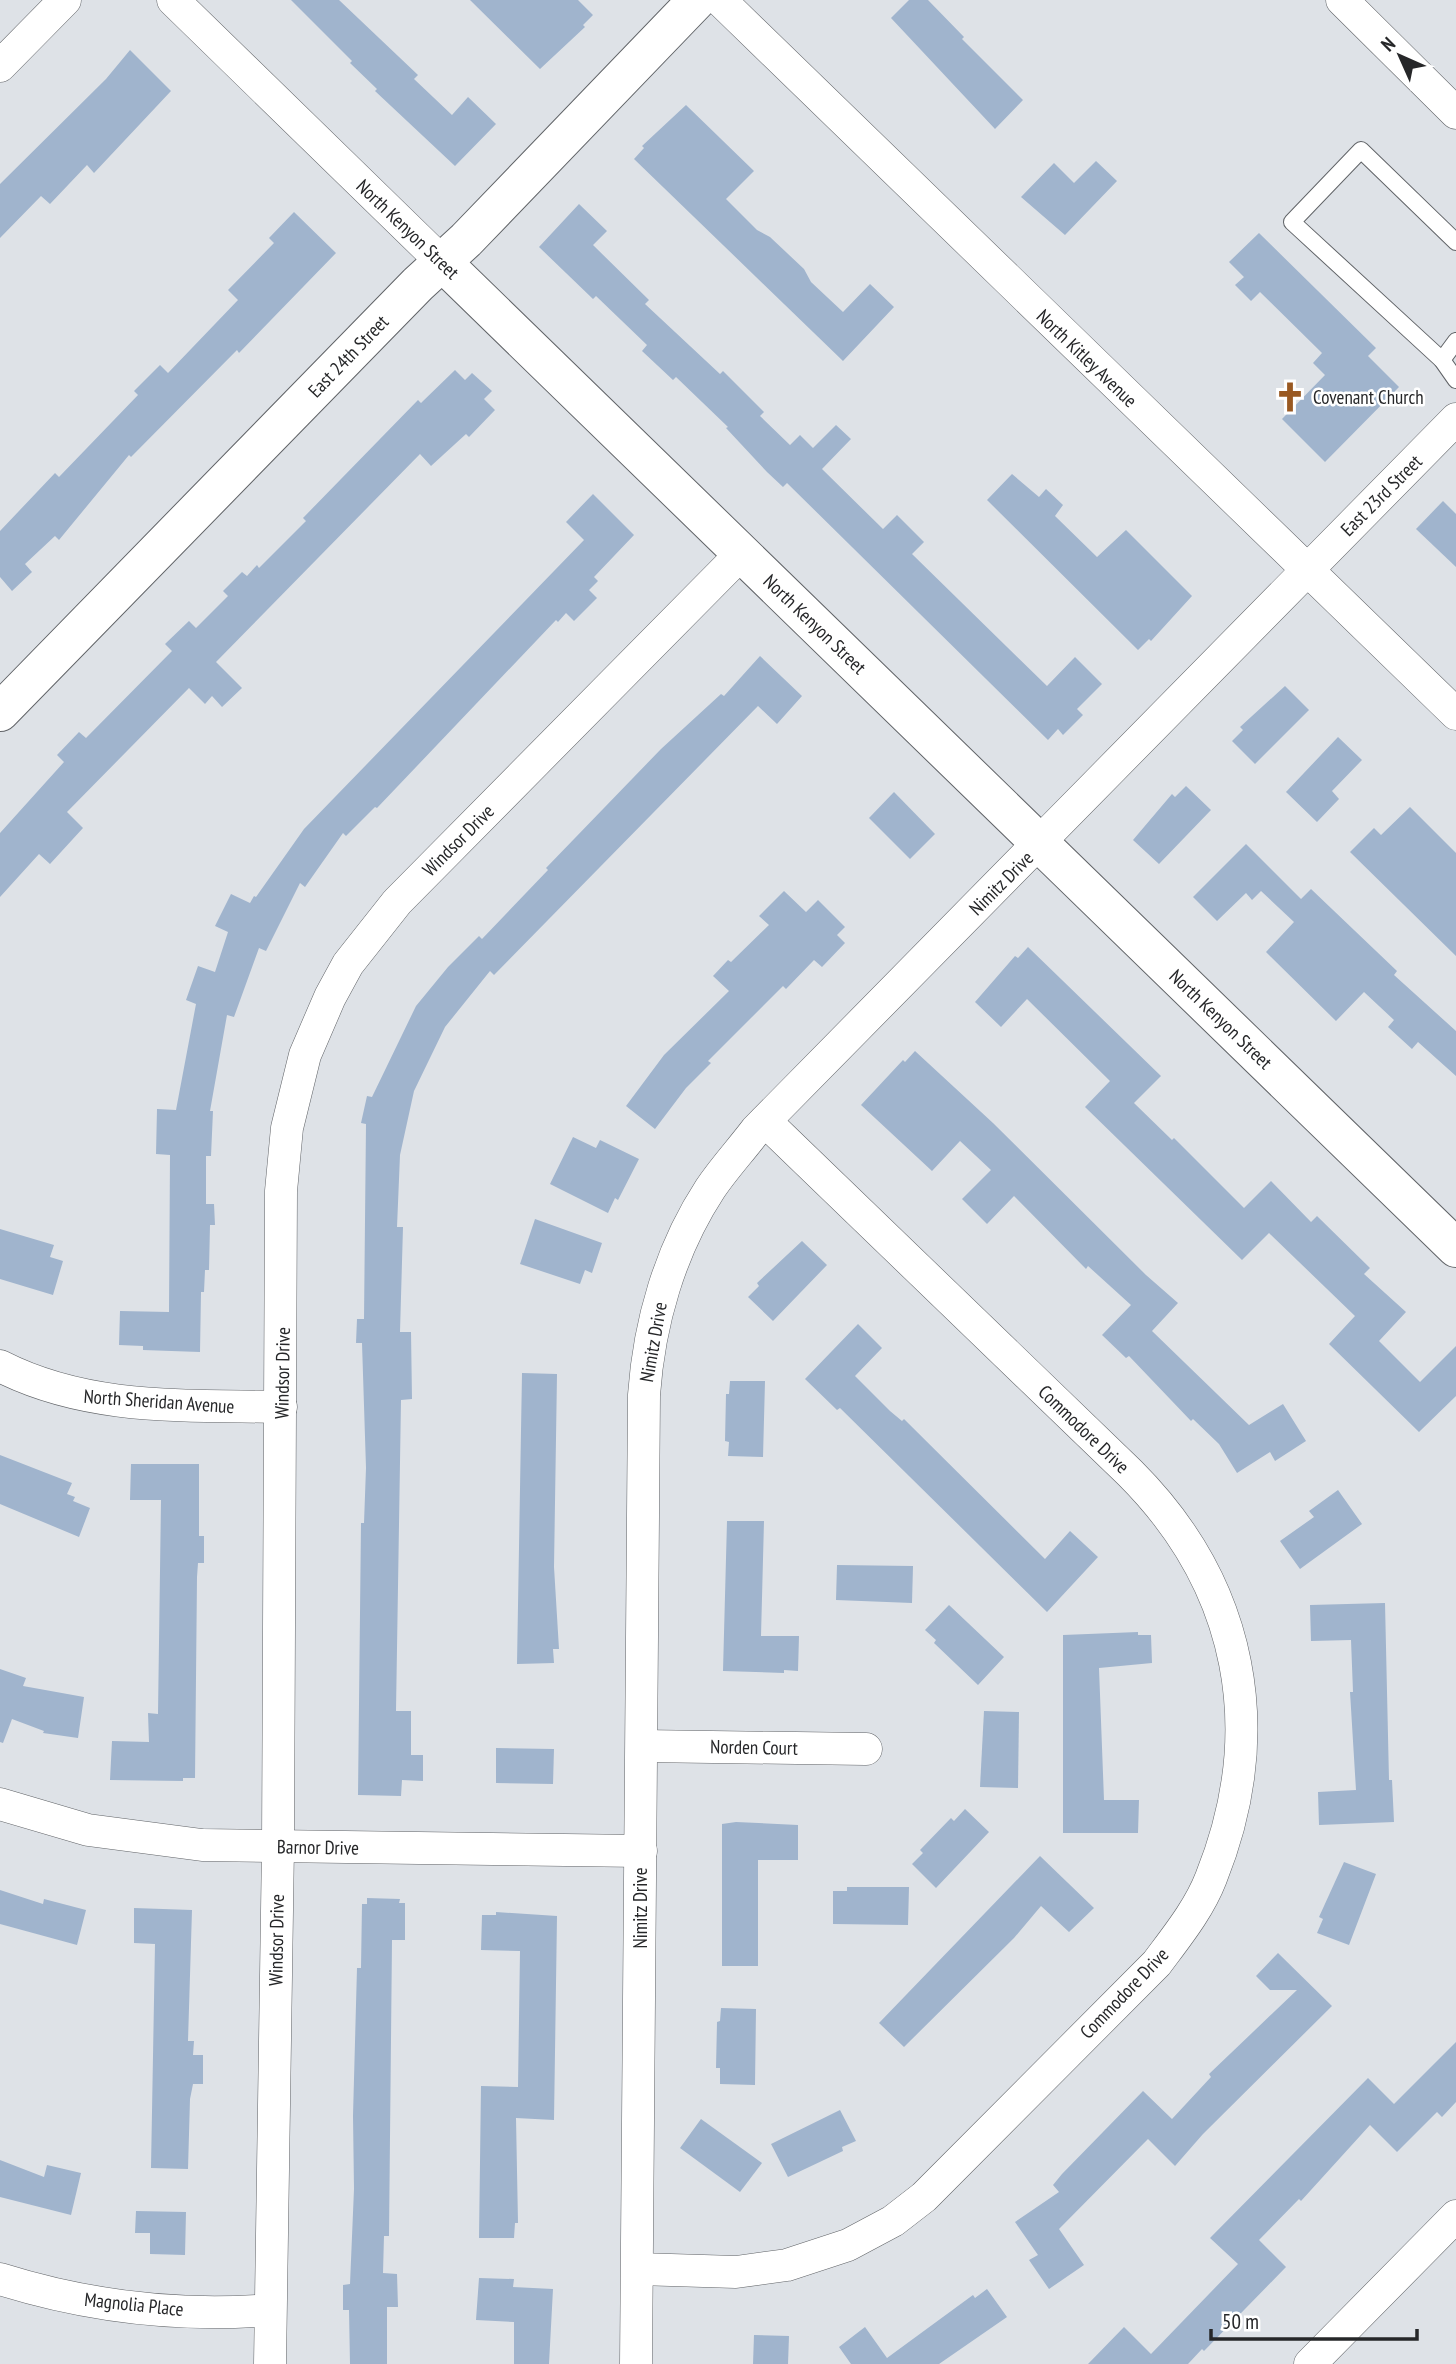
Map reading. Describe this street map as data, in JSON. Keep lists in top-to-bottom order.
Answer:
{
  "streets": {
    "street": [
      "North Kenyon Street",
      "East 24th Street",
      "North Kitley Avenue",
      "East 23rd Street",
      "Windsor Drive",
      "Nimitz Drive",
      "North Sheridan Avenue",
      "Commodore Drive",
      "Norden Court",
      "Barnor Drive",
      "Magnolia Place"
    ]
  },
  "crossings": [
    ["North Kenyon Street", "East 24th Street"],
    ["North Kenyon Street", "Windsor Drive"],
    ["North Kenyon Street", "Nimitz Drive"],
    ["North Kitley Avenue", "East 23rd Street"],
    ["North Kitley Avenue", "Nimitz Drive"],
    ["East 23rd Street", "Nimitz Drive"],
    ["Windsor Drive", "North Sheridan Avenue"],
    ["Windsor Drive", "Barnor Drive"],
    ["Windsor Drive", "Magnolia Place"],
    ["Nimitz Drive", "Commodore Drive"],
    ["Nimitz Drive", "Norden Court"],
    ["Nimitz Drive", "Barnor Drive"]
  ],
  "places": {
    "church": ["Covenant Church"]
  },
  "scale_bar": "50 m",
  "north": "top left"
}
